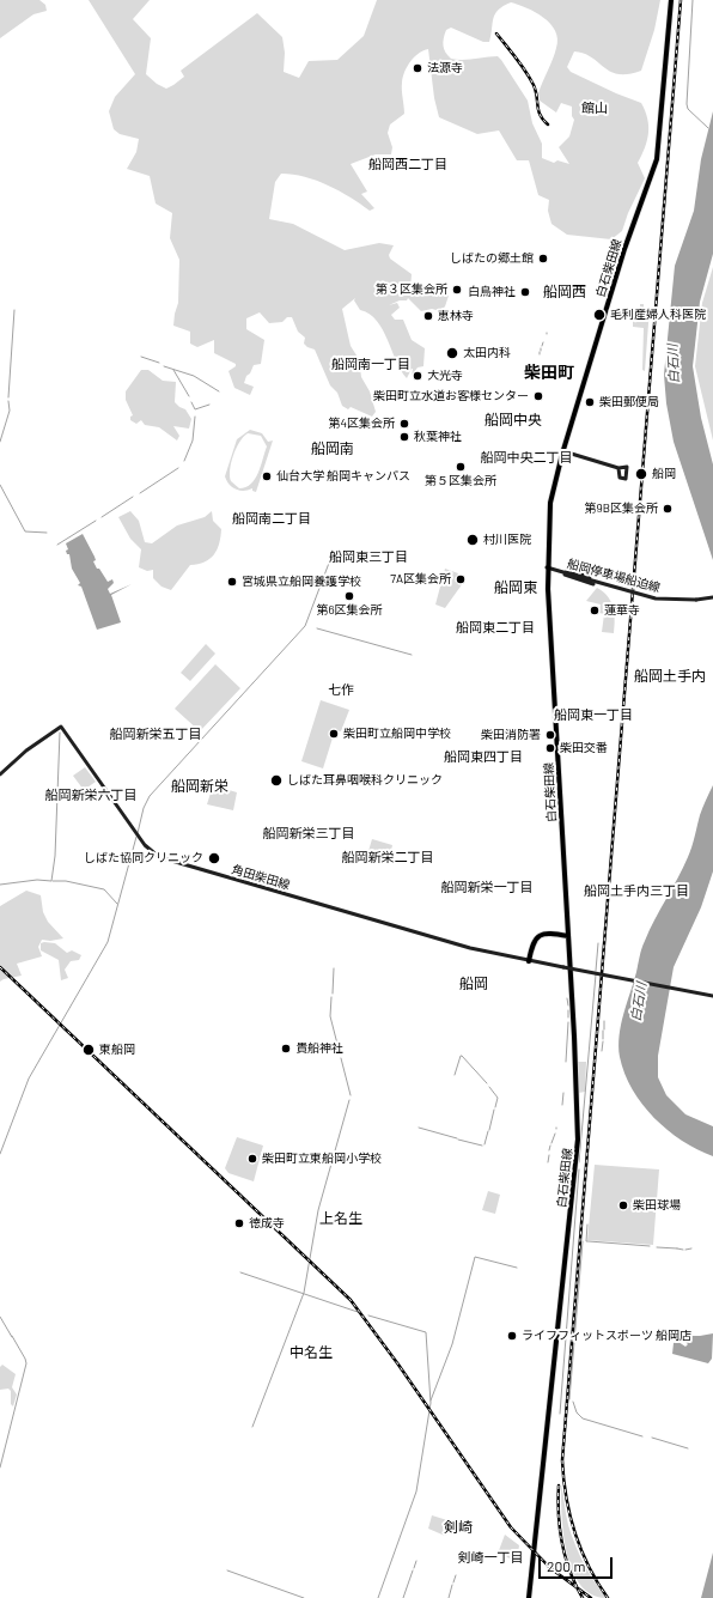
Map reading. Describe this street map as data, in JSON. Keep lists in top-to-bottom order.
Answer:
{
  "streets": {
    "main road": ["白石柴田線", "船岡停車場船迫線", "角田柴田線"]
  },
  "crossings": [
    ["白石柴田線", "船岡停車場船迫線"]
  ],
  "districts": [
    "館山",
    "船岡西二丁目",
    "船岡西",
    "船岡南一丁目",
    "柴田町",
    "船岡中央",
    "船岡南",
    "船岡中央二丁目",
    "船岡南二丁目",
    "船岡東三丁目",
    "船岡東",
    "船岡東二丁目",
    "船岡土手内",
    "七作",
    "船岡東一丁目",
    "船岡新栄五丁目",
    "船岡東四丁目",
    "船岡新栄",
    "船岡新栄六丁目",
    "船岡新栄三丁目",
    "船岡新栄二丁目",
    "船岡新栄一丁目",
    "船岡土手内三丁目",
    "船岡",
    "上名生",
    "中名生",
    "剣崎",
    "剣崎一丁目"
  ],
  "water": ["白石川"],
  "places": [
    "法源寺",
    "しばたの郷土館",
    "第３区集会所",
    "白鳥神社",
    "毛利産婦人科医院",
    "恵林寺",
    "太田内科",
    "大光寺",
    "柴田町立水道お客様センター",
    "柴田郵便局",
    "第4区集会所",
    "秋葉神社",
    "第５区集会所",
    "船岡",
    "仙台大学 船岡キャンパス",
    "第9B区集会所",
    "村川医院",
    "7A区集会所",
    "宮城県立船岡養護学校",
    "第6区集会所",
    "蓮華寺",
    "柴田町立船岡中学校",
    "柴田消防署",
    "柴田交番",
    "しばた耳鼻咽喉科クリニック",
    "しばた協同クリニック",
    "貴船神社",
    "東船岡",
    "柴田町立東船岡小学校",
    "柴田球場",
    "徳成寺",
    "ライフフィットスポーツ 船岡店"
  ],
  "scale_bar": "200 m"
}
